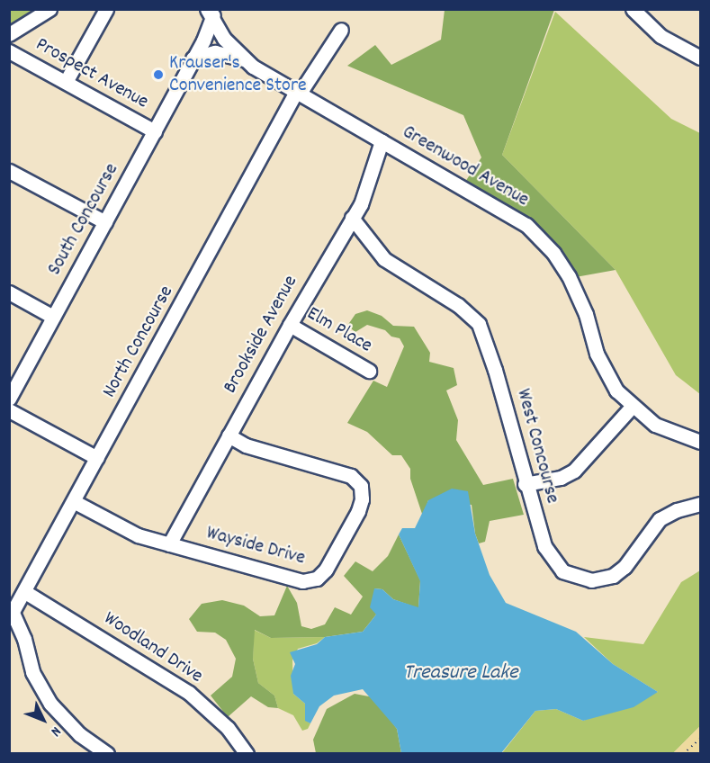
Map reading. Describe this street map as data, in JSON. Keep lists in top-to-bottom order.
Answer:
{
  "streets": {
    "street": [
      "Prospect Avenue",
      "Greenwood Avenue",
      "South Concourse",
      "Elm Place",
      "Brookside Avenue",
      "North Concourse",
      "West Concourse",
      "Wayside Drive",
      "Woodland Drive"
    ]
  },
  "crossings": [
    ["Prospect Avenue", "South Concourse"],
    ["Greenwood Avenue", "South Concourse"],
    ["Greenwood Avenue", "Brookside Avenue"],
    ["Greenwood Avenue", "North Concourse"],
    ["Elm Place", "Brookside Avenue"],
    ["Brookside Avenue", "West Concourse"],
    ["Brookside Avenue", "Wayside Drive"],
    ["North Concourse", "Wayside Drive"],
    ["North Concourse", "Woodland Drive"]
  ],
  "water": ["Treasure Lake"],
  "places": ["Krauser's Convenience Store"],
  "north": "bottom right"
}
